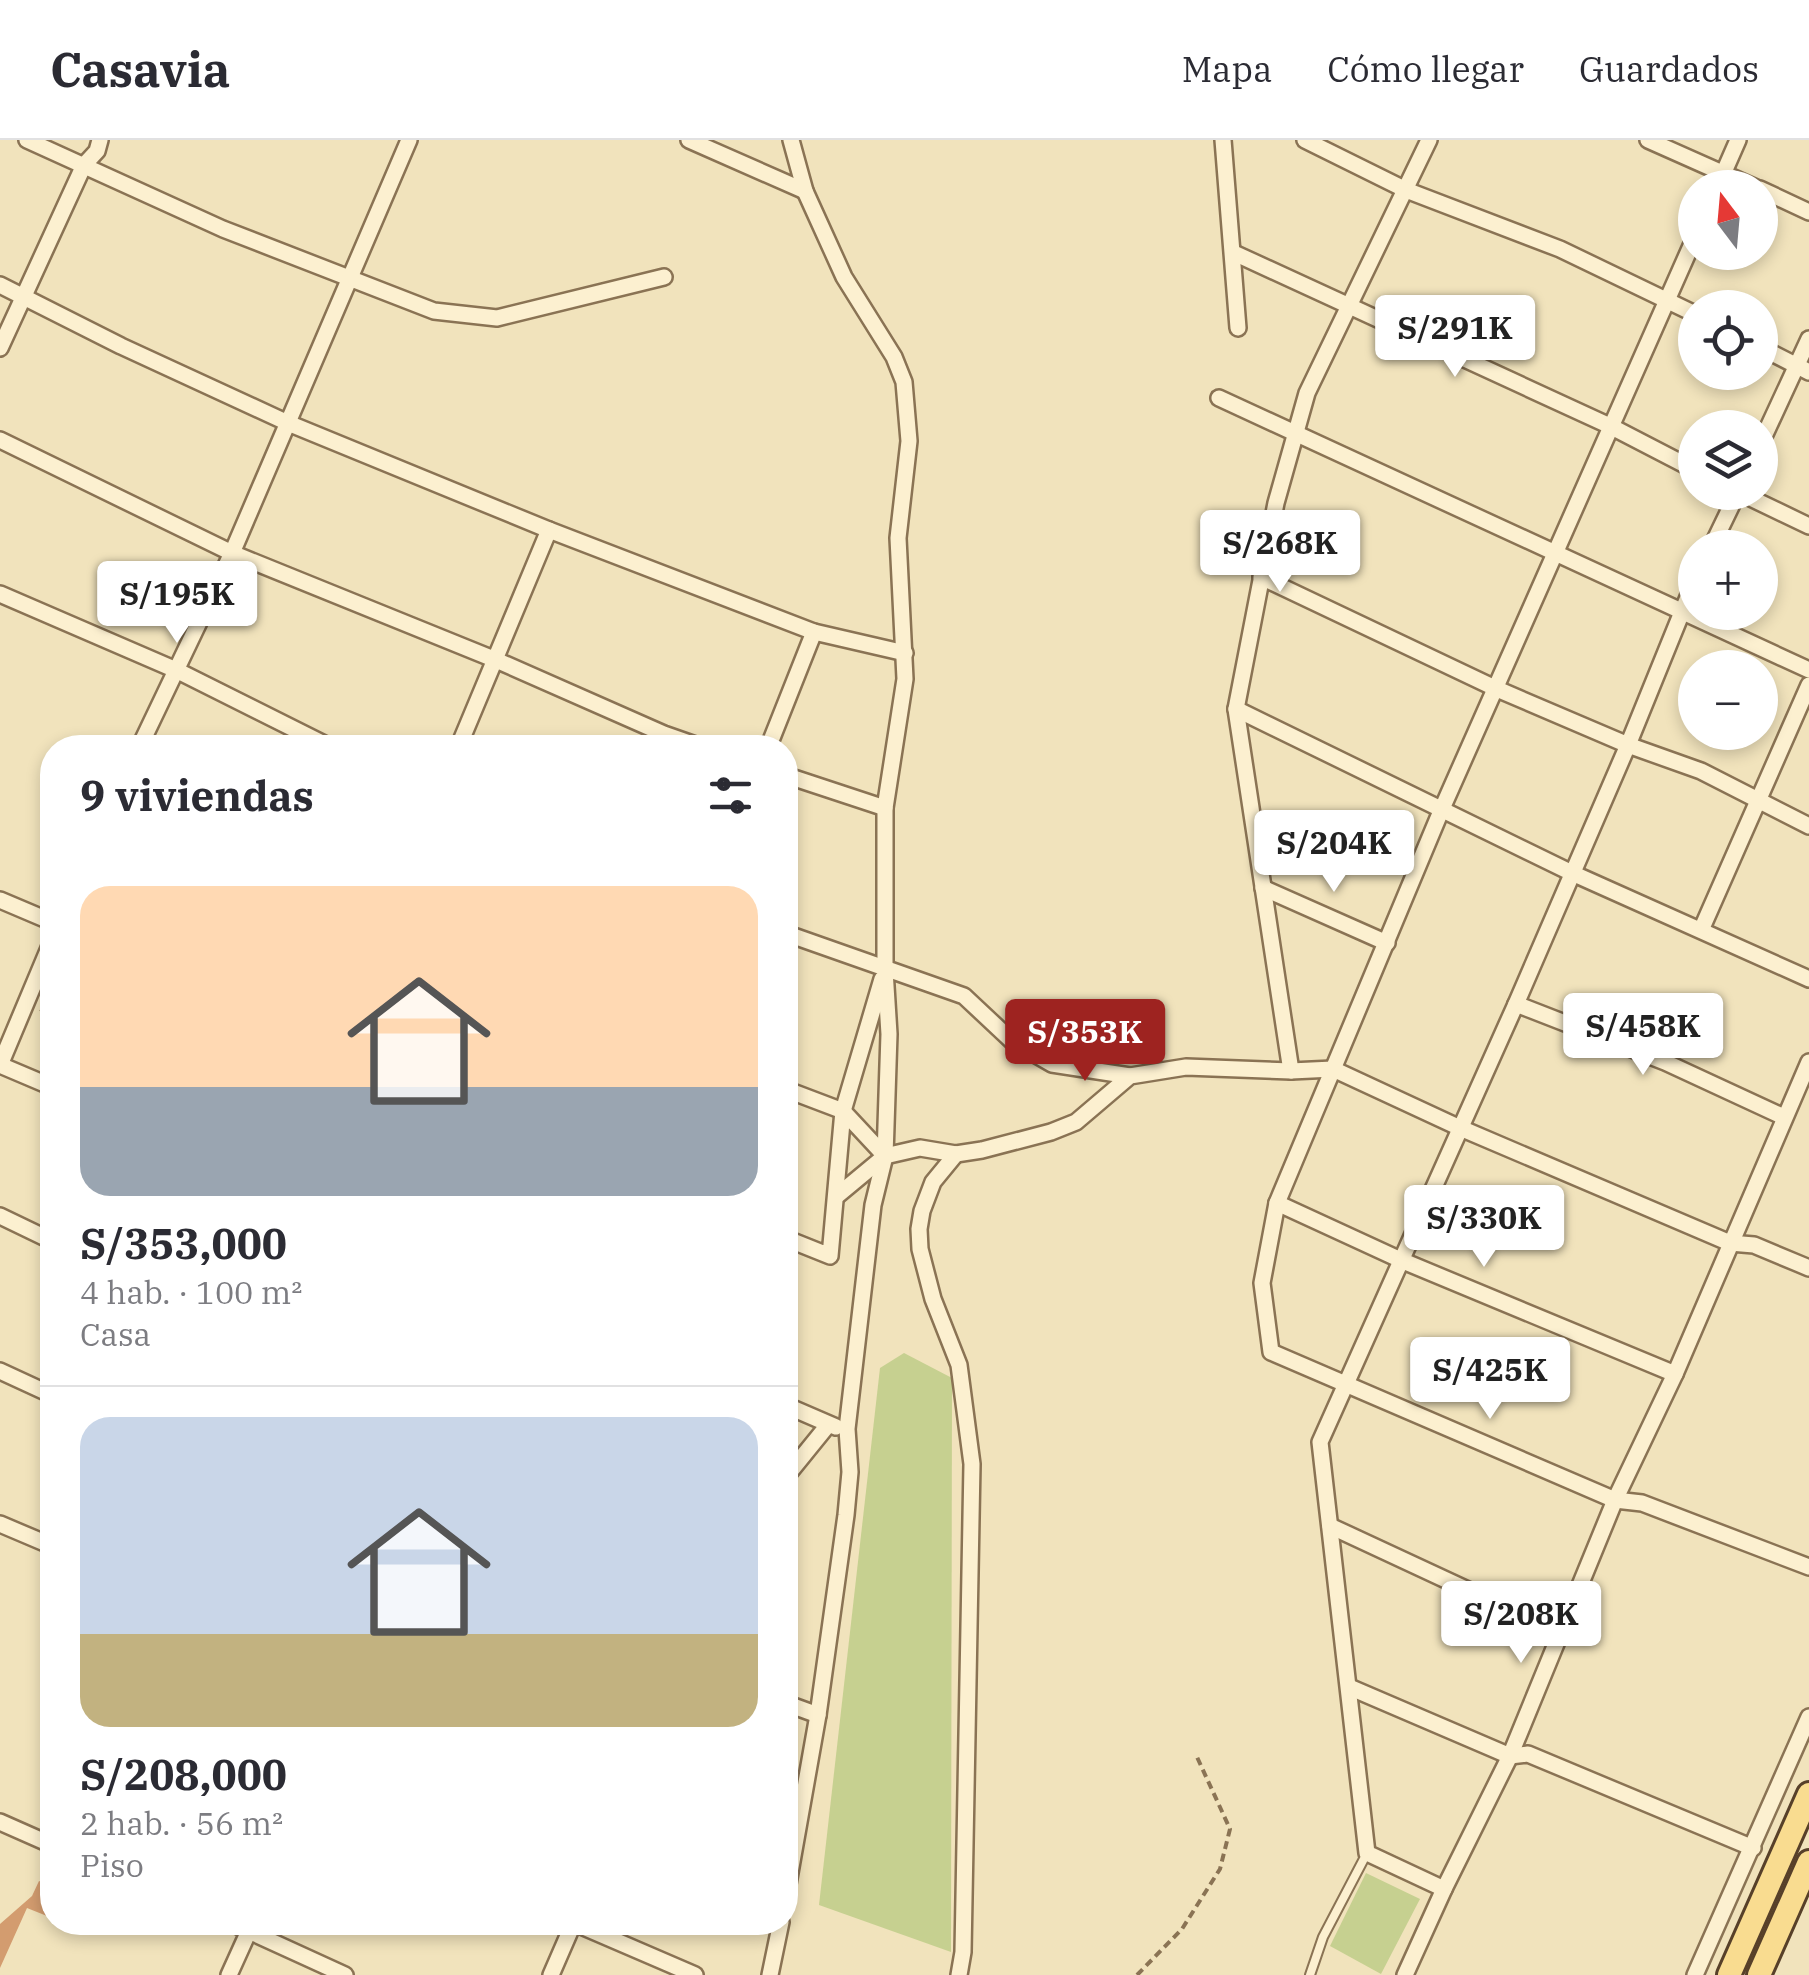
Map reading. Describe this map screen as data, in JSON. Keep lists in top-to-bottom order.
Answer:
{
  "north": "top",
  "page": {
    "header": "Casavia",
    "nav": ["Mapa", "Cómo llegar", "Guardados"],
    "map_buttons": ["+", "−"],
    "price": [
      "S/291K",
      "S/268K",
      "S/195K",
      "S/204K",
      "S/458K",
      "S/353K",
      "S/330K",
      "S/425K",
      "S/208K"
    ],
    "heading": "9 viviendas",
    "list": [
      {
        "name": "S/353,000",
        "note": "4 hab. · 100 m² · Casa"
      },
      {
        "name": "S/208,000",
        "note": "2 hab. · 56 m² · Piso"
      }
    ]
  }
}
